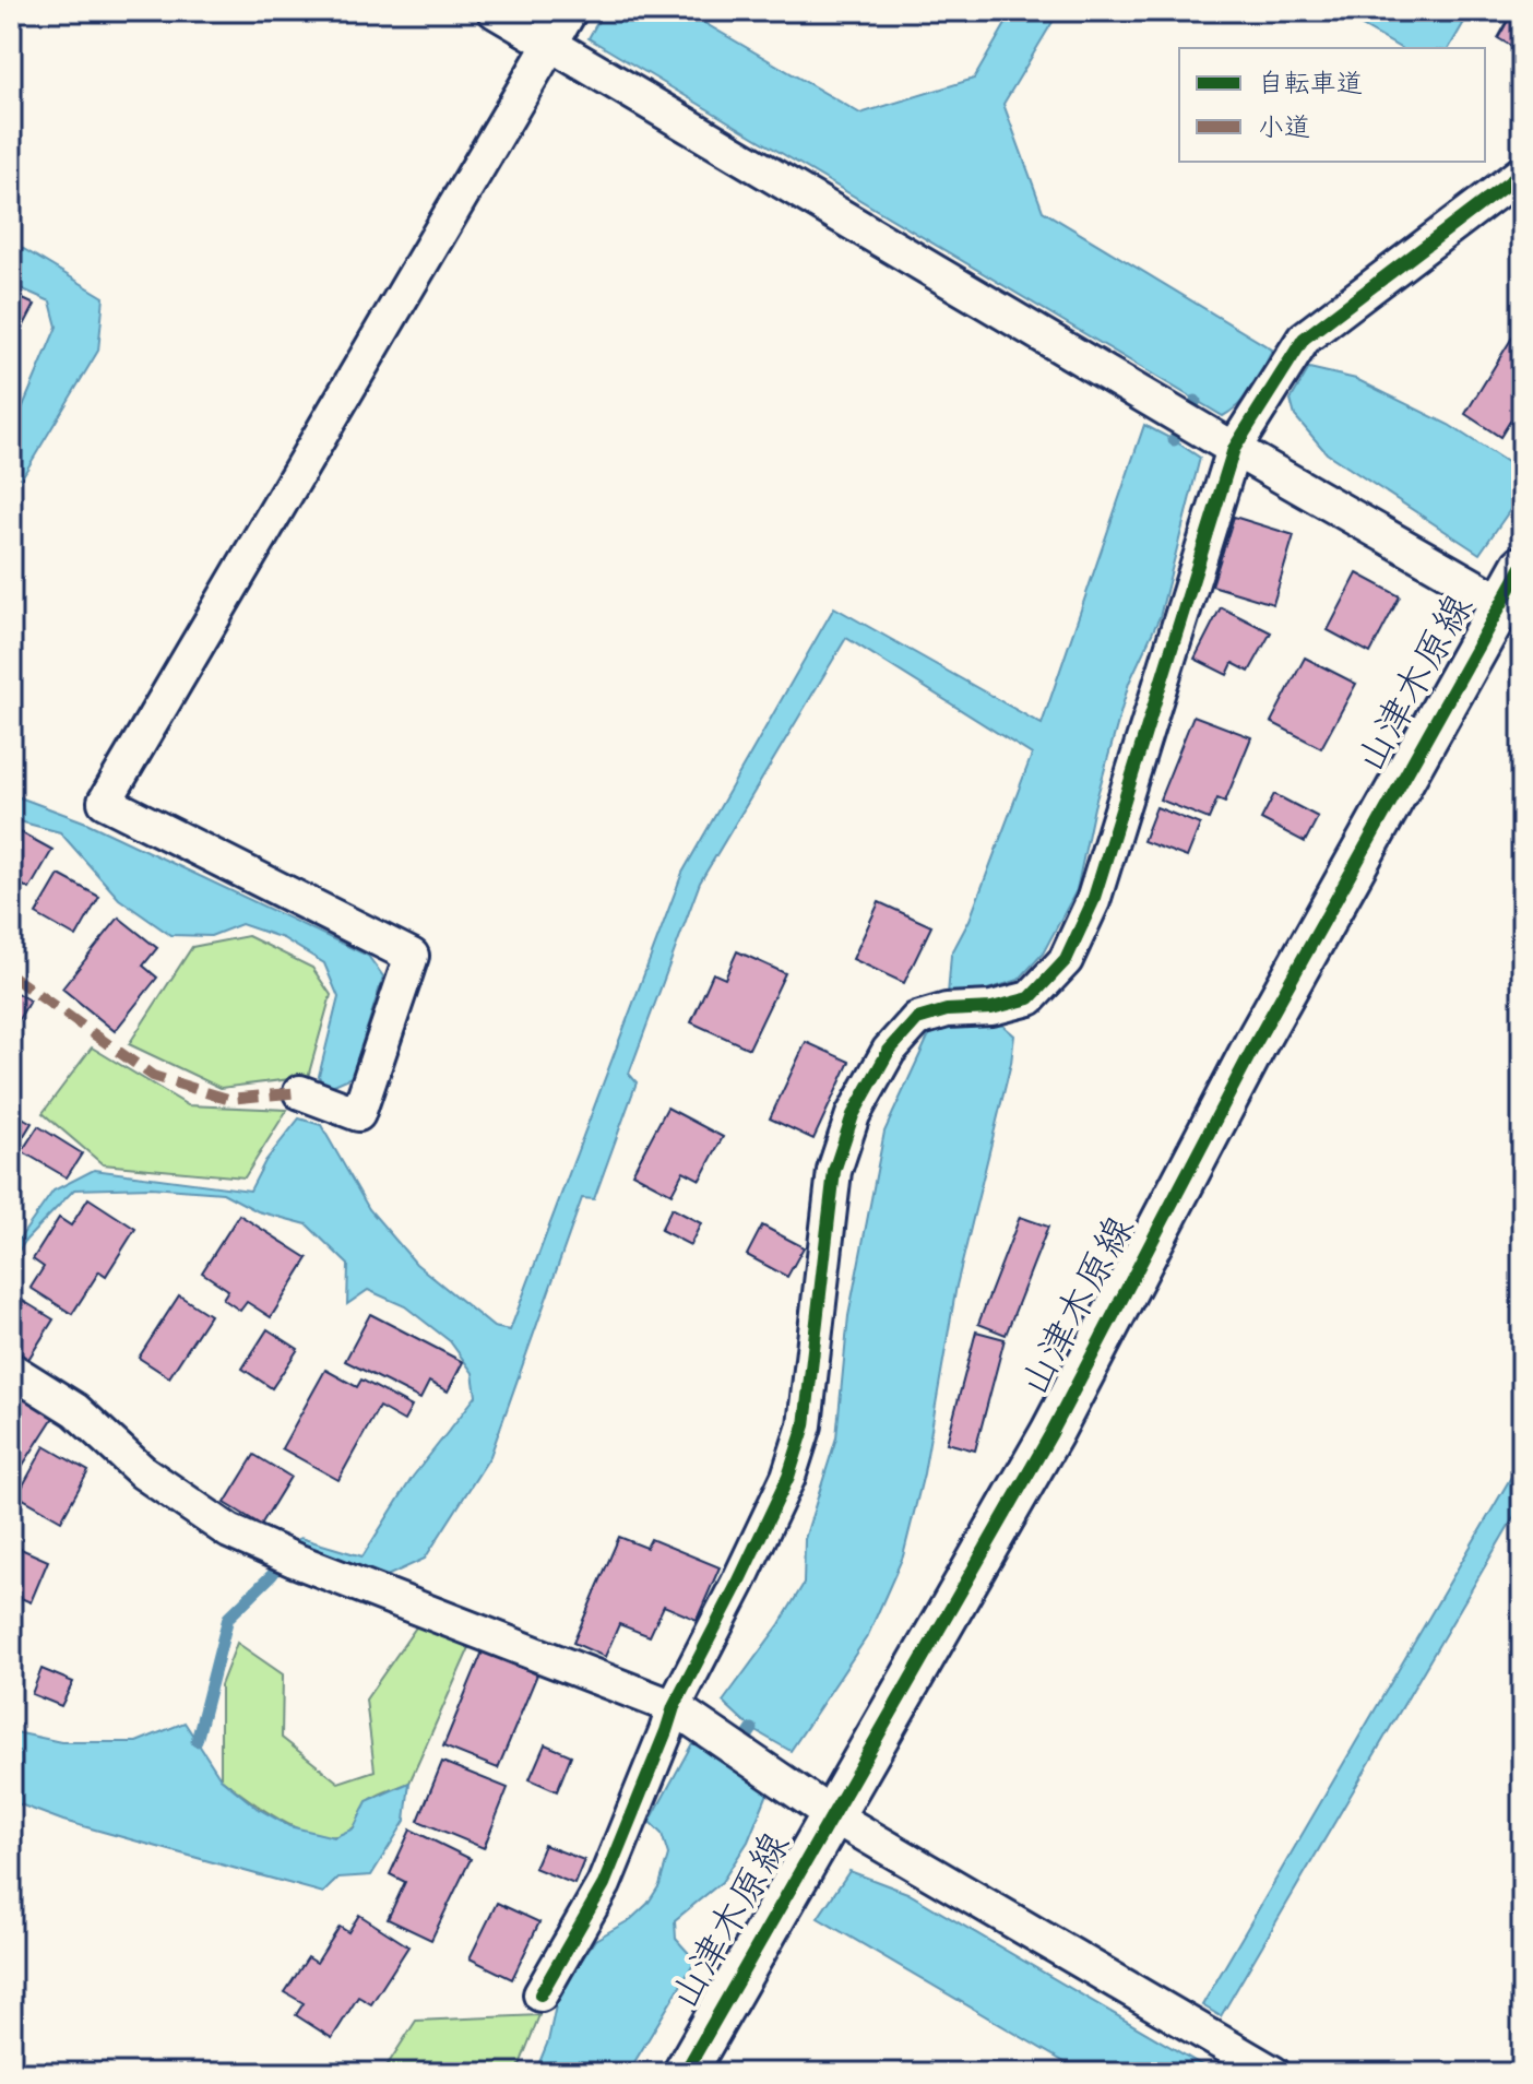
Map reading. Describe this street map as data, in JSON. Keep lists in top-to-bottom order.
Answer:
{
  "streets": {
    "street": ["山津木原線"]
  },
  "legend": ["自転車道", "小道"]
}
